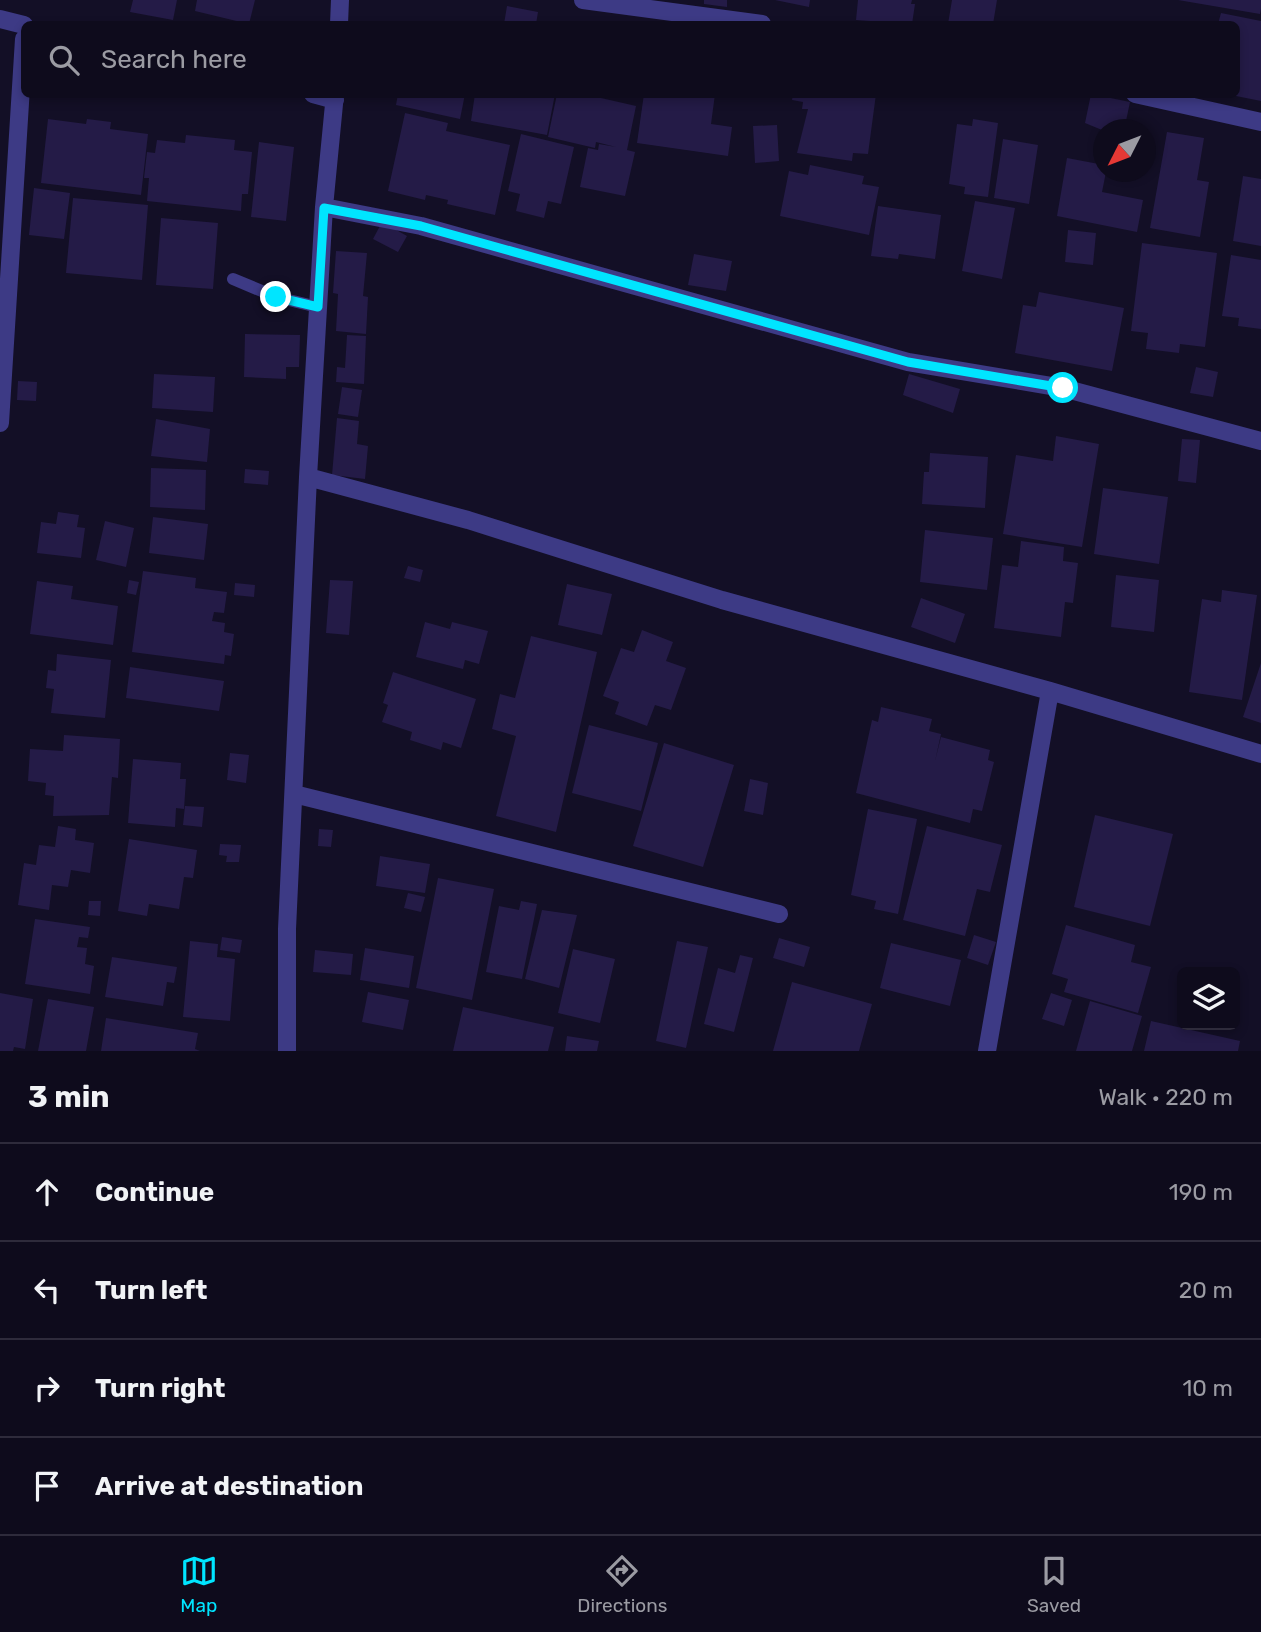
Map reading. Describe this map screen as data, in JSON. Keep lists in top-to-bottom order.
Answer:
{
  "north": "bottom left",
  "page": {
    "search": "Search here",
    "heading": ["3 min", "Walk · 220 m"],
    "list": [
      ["Continue", "190 m"],
      ["Turn left", "20 m"],
      ["Turn right", "10 m"],
      "Arrive at destination"
    ],
    "nav": ["Map", "Directions", "Saved"]
  }
}
